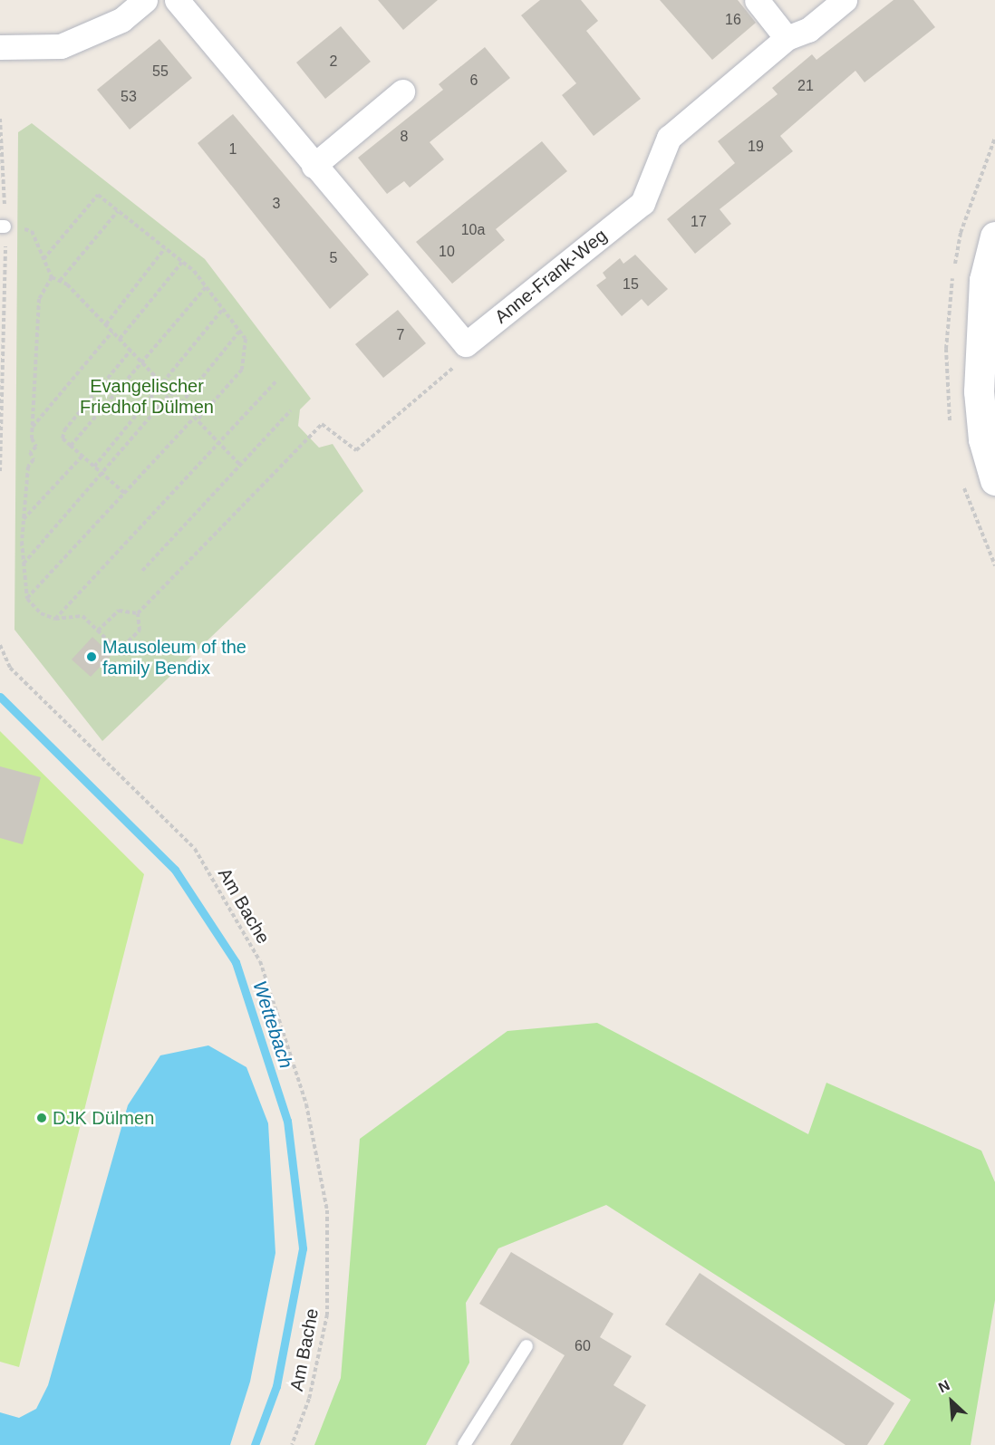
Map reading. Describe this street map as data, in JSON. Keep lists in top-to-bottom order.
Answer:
{
  "streets": {
    "street": ["Anne-Frank-Weg"],
    "path": ["Am Bache"]
  },
  "water": ["Wettebach"],
  "parks": ["Evangelischer Friedhof Dülmen"],
  "places": ["Mausoleum of the family Bendix", "DJK Dülmen"],
  "house_numbers": [
    "16",
    "2",
    "55",
    "6",
    "21",
    "53",
    "8",
    "19",
    "1",
    "3",
    "17",
    "10a",
    "10",
    "5",
    "15",
    "7",
    "60"
  ],
  "north": "top left"
}
